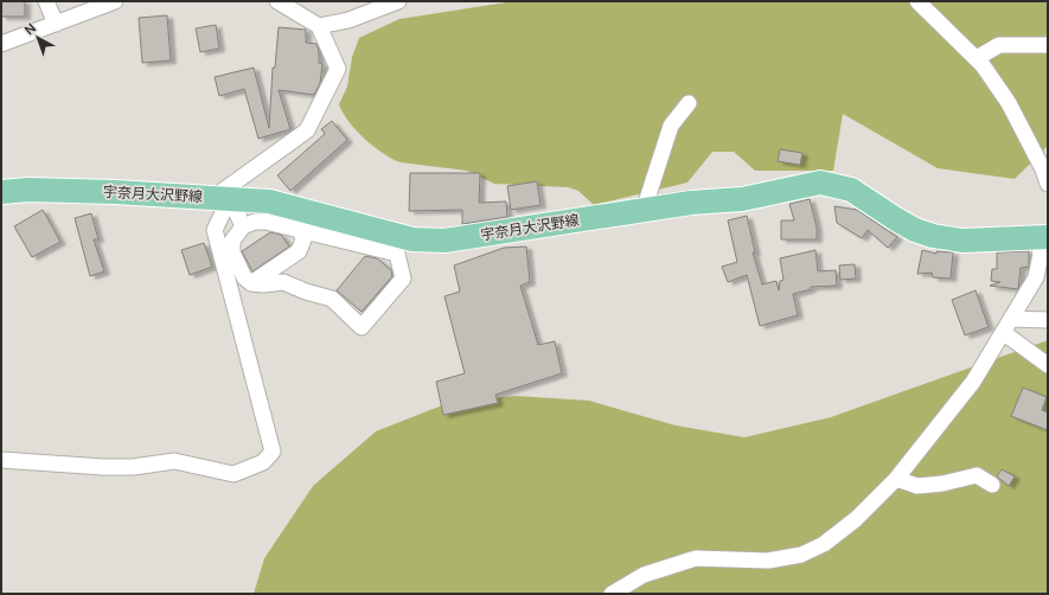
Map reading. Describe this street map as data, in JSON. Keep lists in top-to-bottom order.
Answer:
{
  "streets": {
    "main road": ["宇奈月大沢野線"]
  },
  "north": "top left"
}
